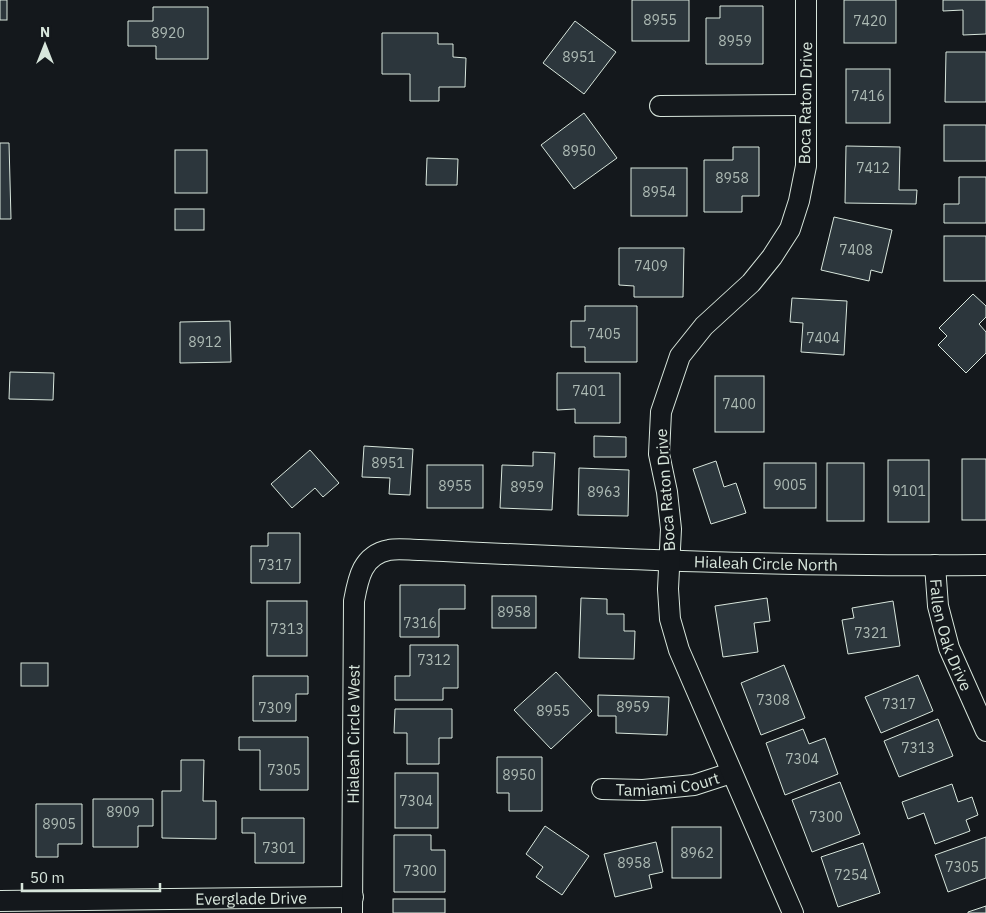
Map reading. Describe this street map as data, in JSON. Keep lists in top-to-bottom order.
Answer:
{
  "streets": {
    "street": [
      "Boca Raton Drive",
      "Hialeah Circle North",
      "Fallen Oak Drive",
      "Hialeah Circle West",
      "Tamiami Court",
      "Everglade Drive"
    ]
  },
  "crossings": [
    ["Boca Raton Drive", "Hialeah Circle North"],
    ["Boca Raton Drive", "Tamiami Court"],
    ["Hialeah Circle North", "Fallen Oak Drive"],
    ["Hialeah Circle North", "Hialeah Circle West"],
    ["Hialeah Circle West", "Everglade Drive"]
  ],
  "house_numbers": [
    "8955",
    "7420",
    "8920",
    "8959",
    "8951",
    "7416",
    "8950",
    "7412",
    "8958",
    "8954",
    "7408",
    "7409",
    "7405",
    "7404",
    "8912",
    "7401",
    "7400",
    "8951",
    "9005",
    "8955",
    "8959",
    "9101",
    "8963",
    "7317",
    "8958",
    "7316",
    "7313",
    "7321",
    "7312",
    "7308",
    "7317",
    "8959",
    "7309",
    "8955",
    "7313",
    "7304",
    "7305",
    "8950",
    "7304",
    "8909",
    "7300",
    "8905",
    "7301",
    "8962",
    "8958",
    "7305",
    "7300",
    "7254"
  ],
  "scale_bar": "50 m",
  "north": "top"
}
